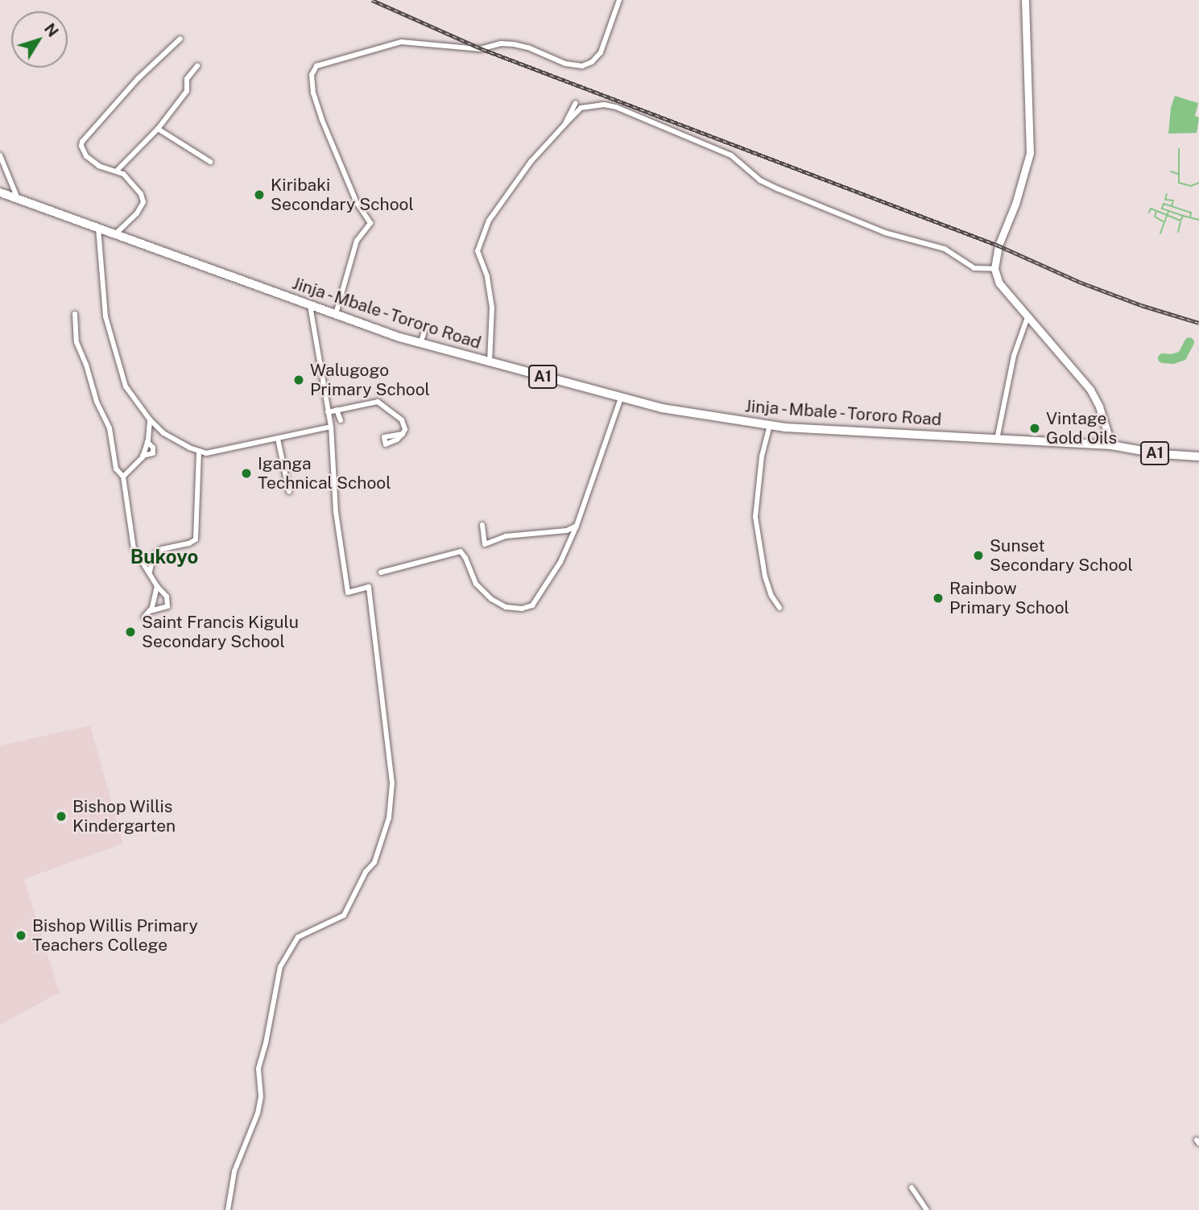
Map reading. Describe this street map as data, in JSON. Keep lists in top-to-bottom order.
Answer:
{
  "streets": {
    "main road": ["Jinja - Mbale - Tororo Road", "A1"]
  },
  "crossings": [
    ["Jinja - Mbale - Tororo Road", "A1"]
  ],
  "districts": ["Bukoyo"],
  "places": [
    "Kiribaki Secondary School",
    "Walugogo Primary School",
    "Vintage Gold Oils",
    "Iganga Technical School",
    "Sunset Secondary School",
    "Rainbow Primary School",
    "Saint Francis Kigulu Secondary School",
    "Bishop Willis Kindergarten",
    "Bishop Willis Primary Teachers College"
  ],
  "north": "top right"
}
